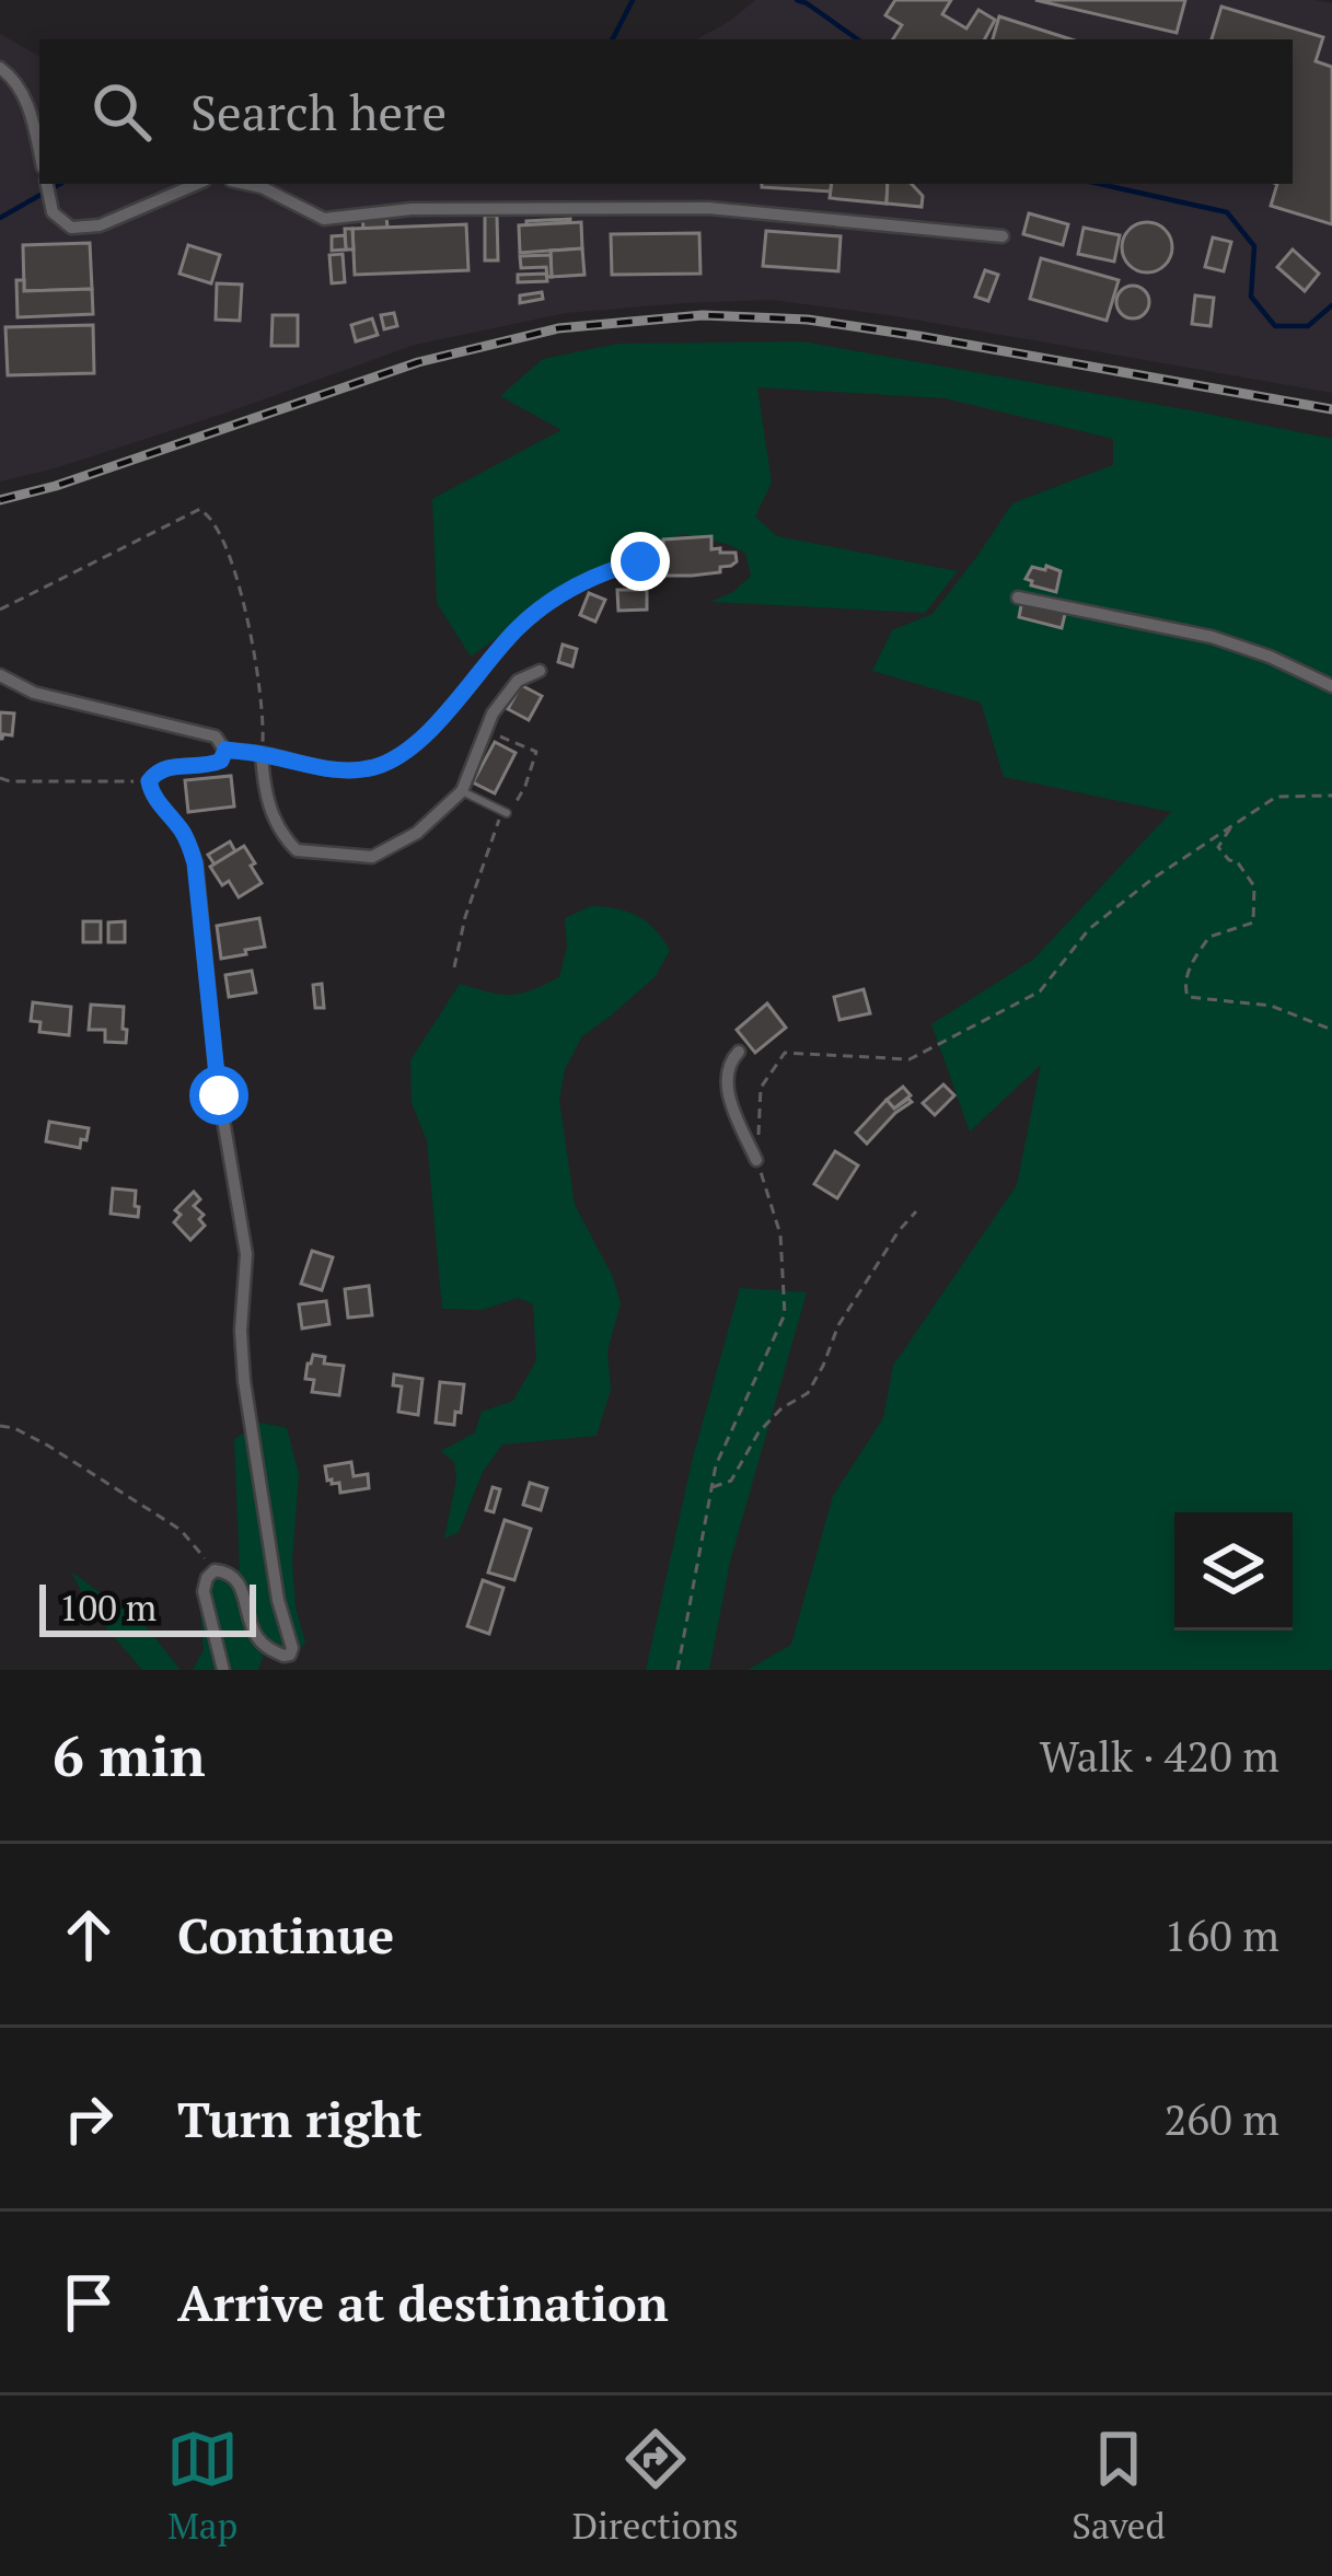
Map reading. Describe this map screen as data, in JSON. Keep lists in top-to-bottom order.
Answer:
{
  "scale_bar": "100 m",
  "page": {
    "search": "Search here",
    "scale": "100 m",
    "heading": ["6 min", "Walk · 420 m"],
    "list": [
      ["Continue", "160 m"],
      ["Turn right", "260 m"],
      "Arrive at destination"
    ],
    "nav": ["Map", "Directions", "Saved"]
  }
}
